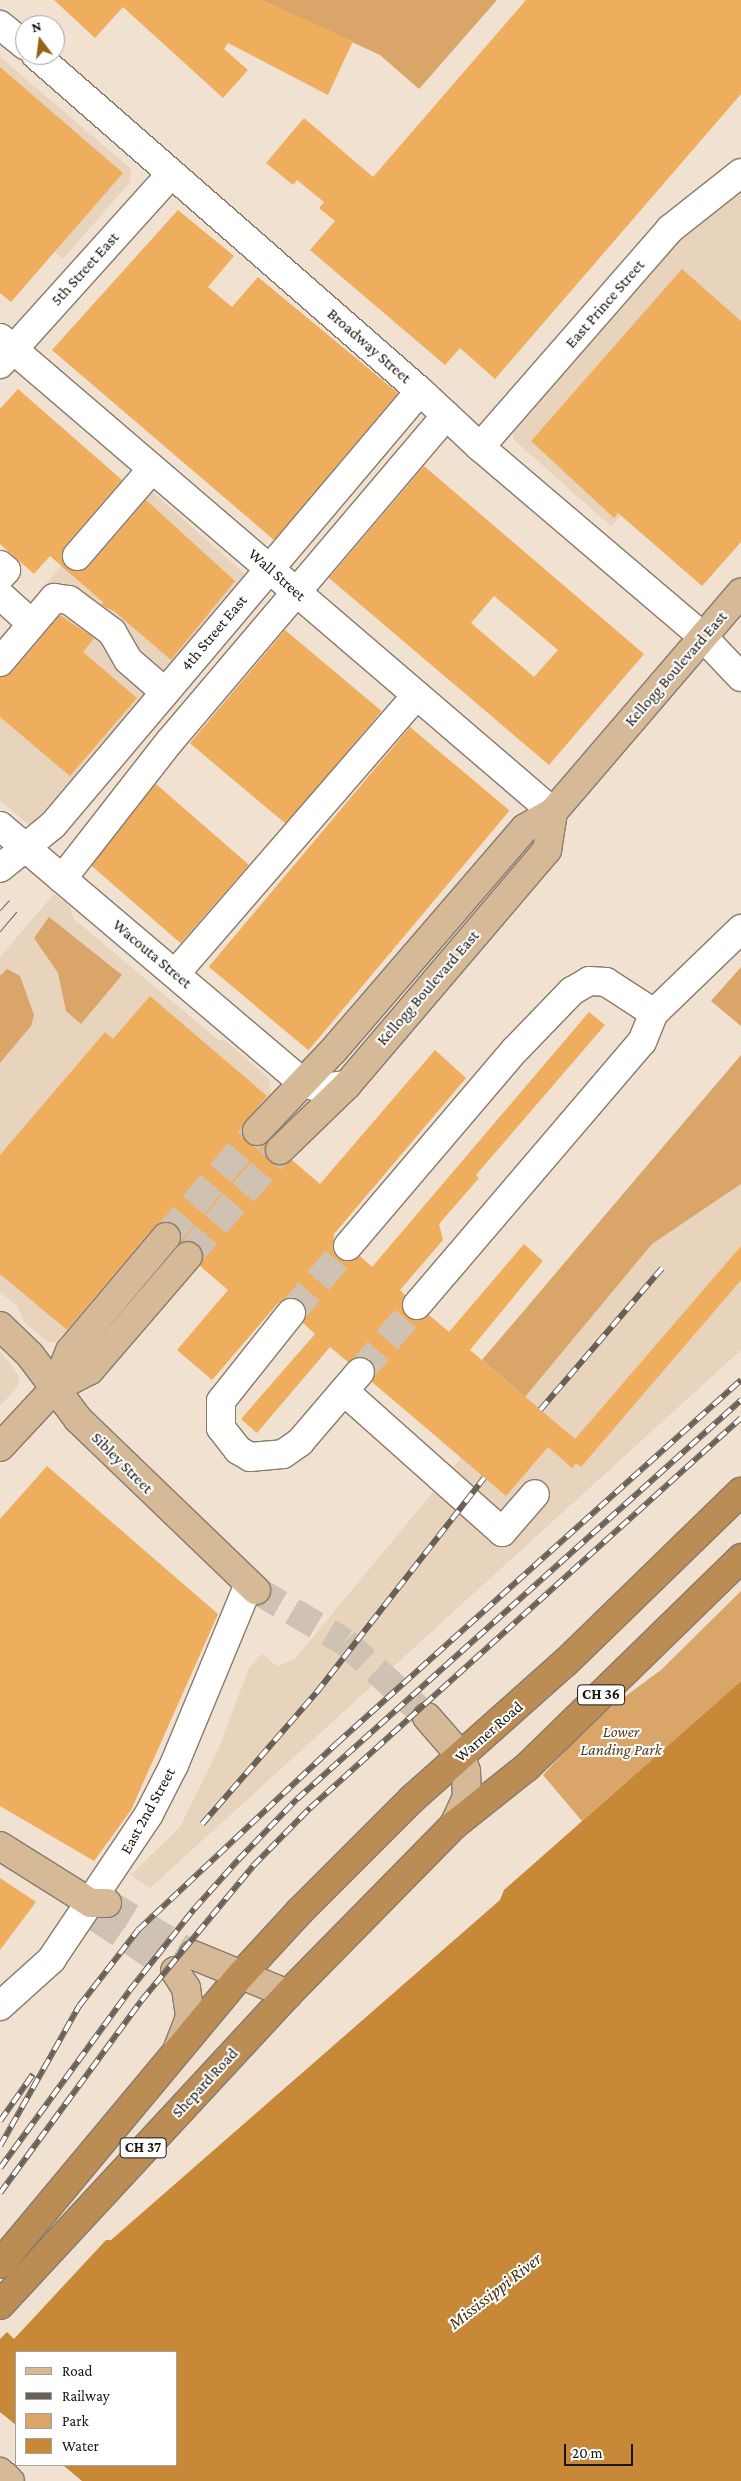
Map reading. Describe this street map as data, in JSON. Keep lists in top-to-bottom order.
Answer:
{
  "streets": {
    "highway": [
      "CH 36",
      "Warner Road",
      "Shepard Road",
      "CH 37"
    ],
    "main road": ["Kellogg Boulevard East", "Sibley Street"],
    "street": [
      "5th Street East",
      "East Prince Street",
      "Broadway Street",
      "Wall Street",
      "4th Street East",
      "Wacouta Street",
      "East 2nd Street"
    ]
  },
  "crossings": [
    ["5th Street East", "Broadway Street"],
    ["5th Street East", "Wall Street"],
    ["East Prince Street", "Broadway Street"],
    ["Broadway Street", "4th Street East"],
    ["Broadway Street", "Kellogg Boulevard East"],
    ["Wall Street", "4th Street East"],
    ["Wall Street", "Kellogg Boulevard East"],
    ["4th Street East", "Wacouta Street"],
    ["Kellogg Boulevard East", "Wacouta Street"],
    ["Sibley Street", "East 2nd Street"],
    ["CH 36", "CH 37"],
    ["Warner Road", "CH 37"],
    ["Shepard Road", "CH 37"]
  ],
  "water": ["Mississippi River"],
  "parks": ["Lower Landing Park"],
  "legend": [
    "Road",
    "Railway",
    "Park",
    "Water"
  ],
  "scale_bar": "20 m",
  "north": "top"
}
